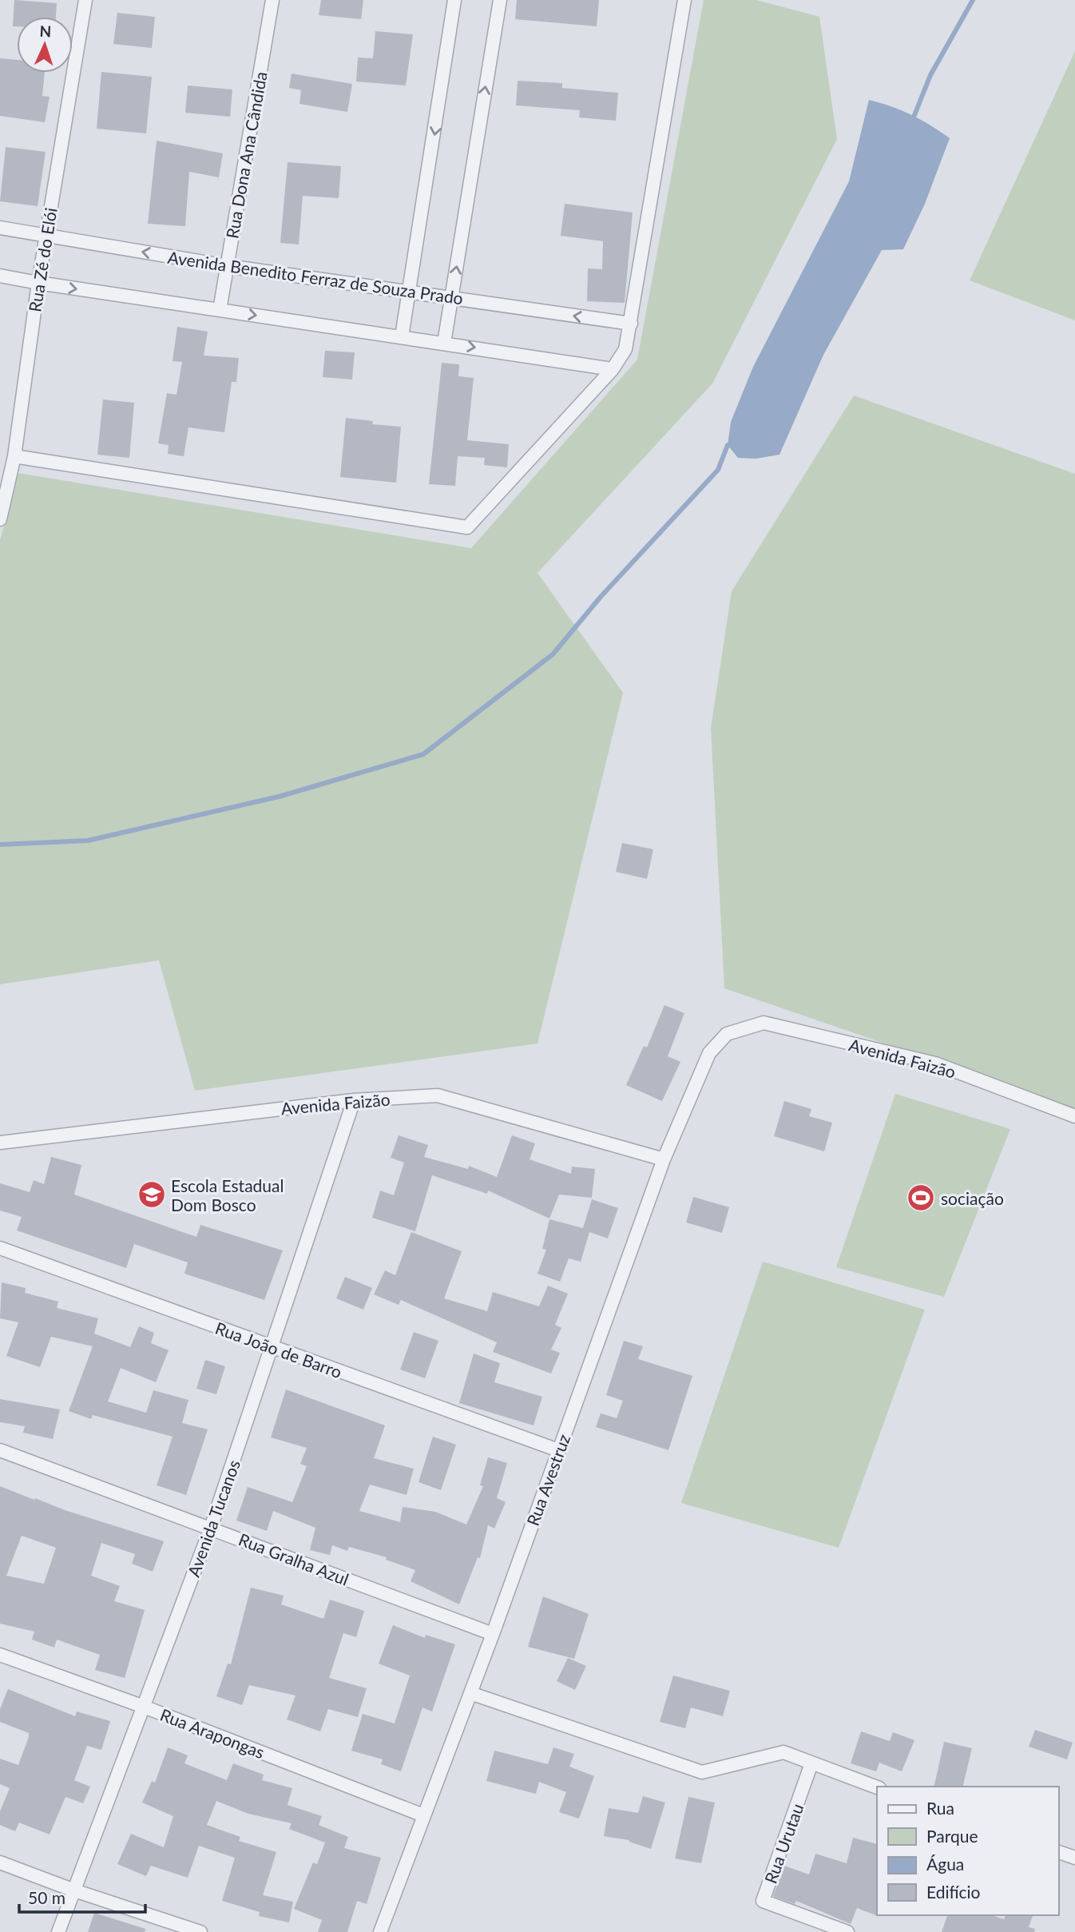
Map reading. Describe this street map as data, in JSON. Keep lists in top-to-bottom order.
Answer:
{
  "streets": {
    "street": [
      "Rua Dona Ana Cândida",
      "Rua Zé do Elói",
      "Avenida Benedito Ferraz de Souza Prado",
      "Avenida Faizão",
      "Rua João de Barro",
      "Rua Avestruz",
      "Avenida Tucanos",
      "Rua Gralha Azul",
      "Rua Arapongas",
      "Rua Urutau"
    ]
  },
  "crossings": [
    ["Rua Dona Ana Cândida", "Avenida Benedito Ferraz de Souza Prado"],
    ["Rua Zé do Elói", "Avenida Benedito Ferraz de Souza Prado"],
    ["Avenida Faizão", "Rua Avestruz"],
    ["Avenida Faizão", "Avenida Tucanos"],
    ["Rua João de Barro", "Rua Avestruz"],
    ["Rua João de Barro", "Avenida Tucanos"],
    ["Rua Avestruz", "Rua Gralha Azul"],
    ["Rua Avestruz", "Rua Arapongas"],
    ["Avenida Tucanos", "Rua Gralha Azul"],
    ["Avenida Tucanos", "Rua Arapongas"]
  ],
  "places": {
    "school or university": ["Escola Estadual Dom Bosco"],
    "sports": ["sociação"]
  },
  "legend": [
    "Rua",
    "Parque",
    "Água",
    "Edifício"
  ],
  "scale_bar": "50 m",
  "north": "top"
}
